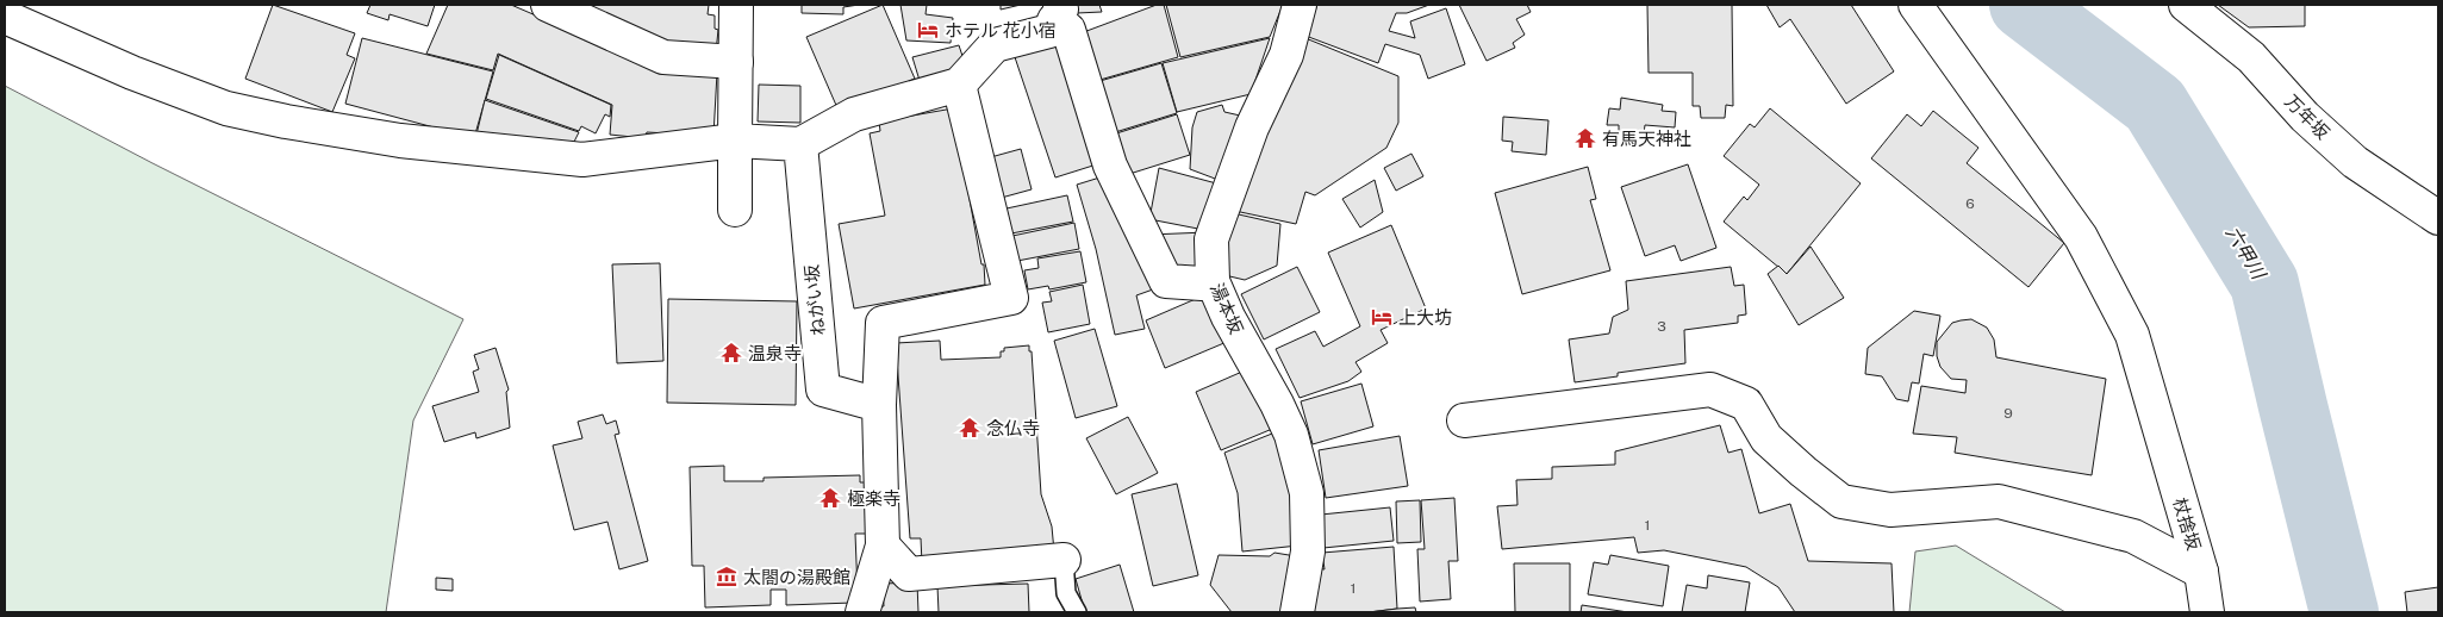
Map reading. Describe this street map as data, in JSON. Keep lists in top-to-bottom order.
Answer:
{
  "streets": {
    "street": [
      "万年坂",
      "ねがい坂",
      "湯本坂",
      "杖捨坂"
    ]
  },
  "water": ["六甲川"],
  "places": {
    "hotel": ["ホテル 花小宿", "上大坊"],
    "temple": [
      "有馬天神社",
      "温泉寺",
      "念仏寺",
      "極楽寺"
    ],
    "museum": ["太閤の湯殿館"]
  },
  "house_numbers": [
    "6",
    "3",
    "9",
    "1",
    "1"
  ]
}
